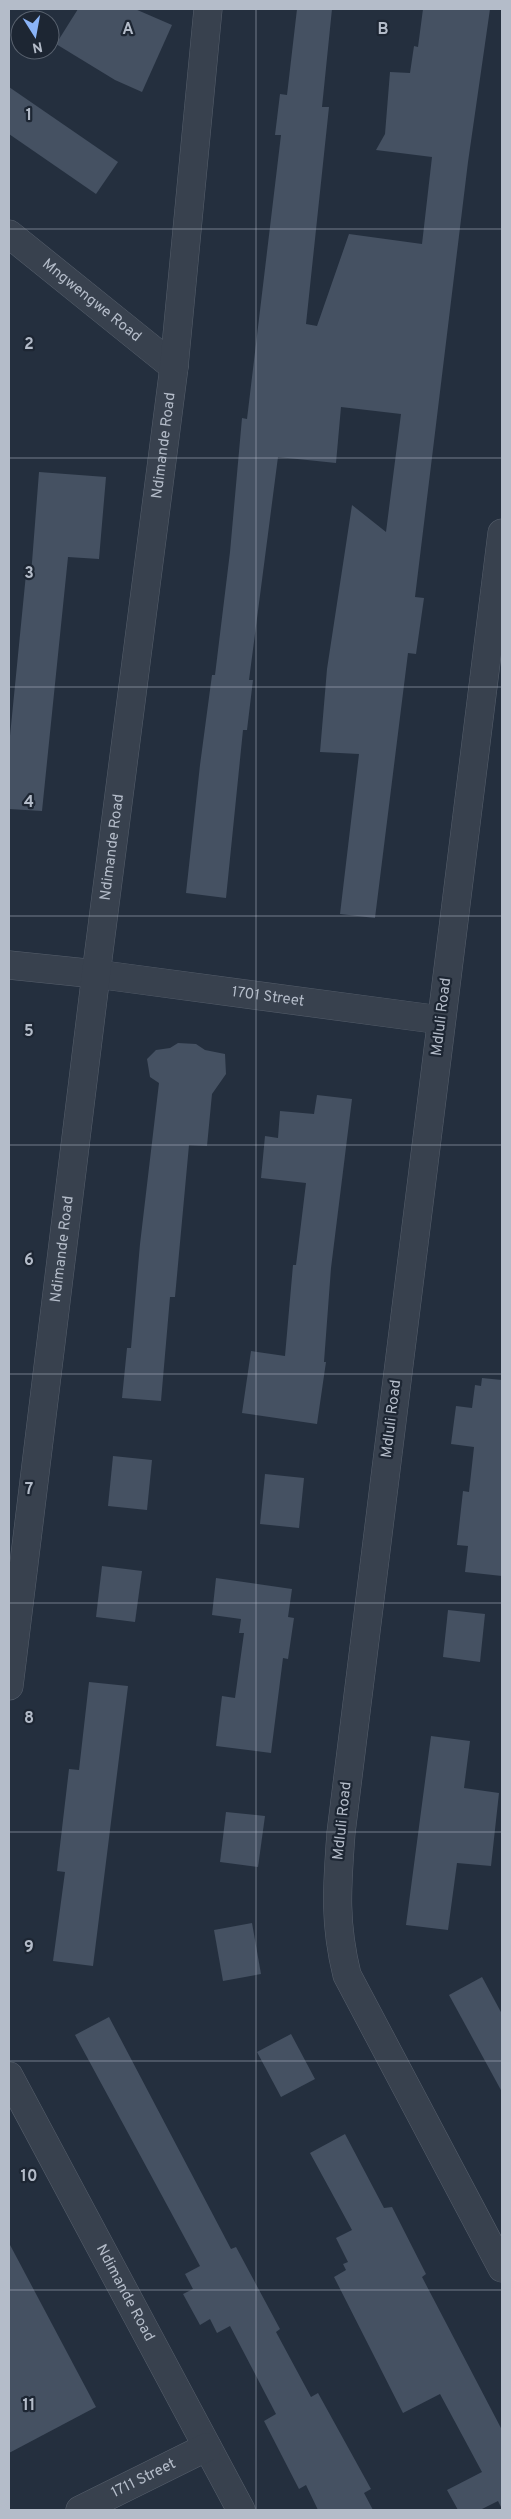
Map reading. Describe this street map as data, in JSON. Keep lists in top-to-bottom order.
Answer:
{
  "streets": {
    "street": [
      "Mngwengwe Road",
      "Ndimande Road",
      "1701 Street",
      "Mdluli Road",
      "1711 Street"
    ]
  },
  "crossings": [
    ["Mngwengwe Road", "Ndimande Road"],
    ["Ndimande Road", "1701 Street"],
    ["Ndimande Road", "1711 Street"],
    ["1701 Street", "Mdluli Road"]
  ],
  "north": "bottom",
  "grid": {
    "columns": ["A", "B"],
    "rows": [
      "1",
      "2",
      "3",
      "4",
      "5",
      "6",
      "7",
      "8",
      "9",
      "10",
      "11"
    ]
  }
}
